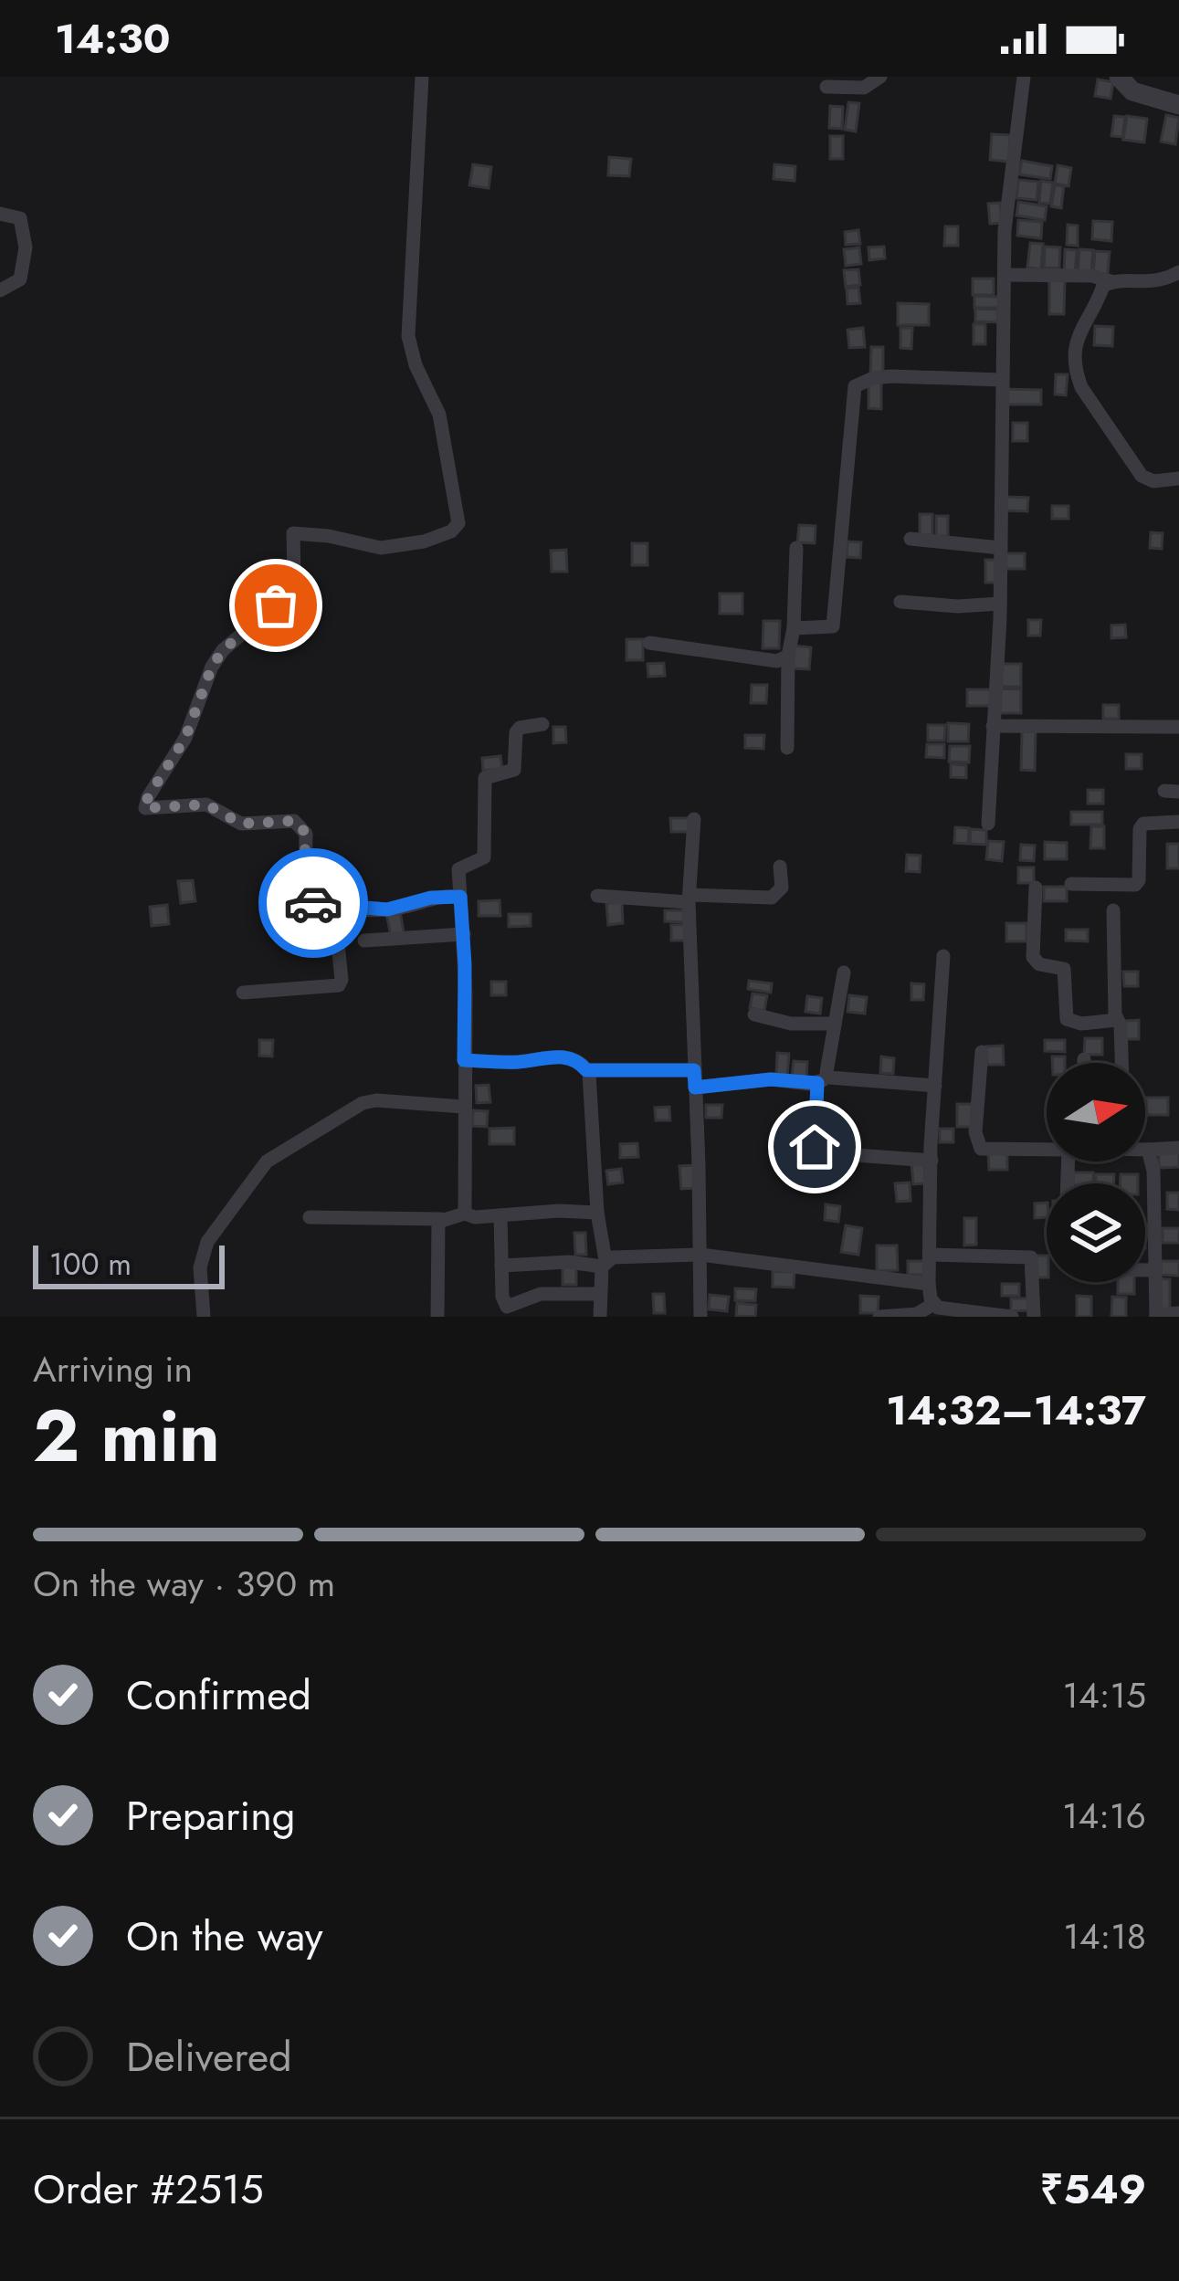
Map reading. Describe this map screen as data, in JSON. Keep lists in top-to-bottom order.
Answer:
{
  "scale_bar": "100 m",
  "north": "right",
  "page": {
    "status": "14:30",
    "scale": "100 m",
    "heading": ["2 min", "Arriving in", "14:32–14:37"],
    "panel": ["Order #2515", "₹549"],
    "bar": "On the way · 390 m",
    "list": [
      ["Confirmed", "14:15"],
      ["Preparing", "14:16"],
      ["On the way", "14:18"],
      "Delivered"
    ]
  }
}
